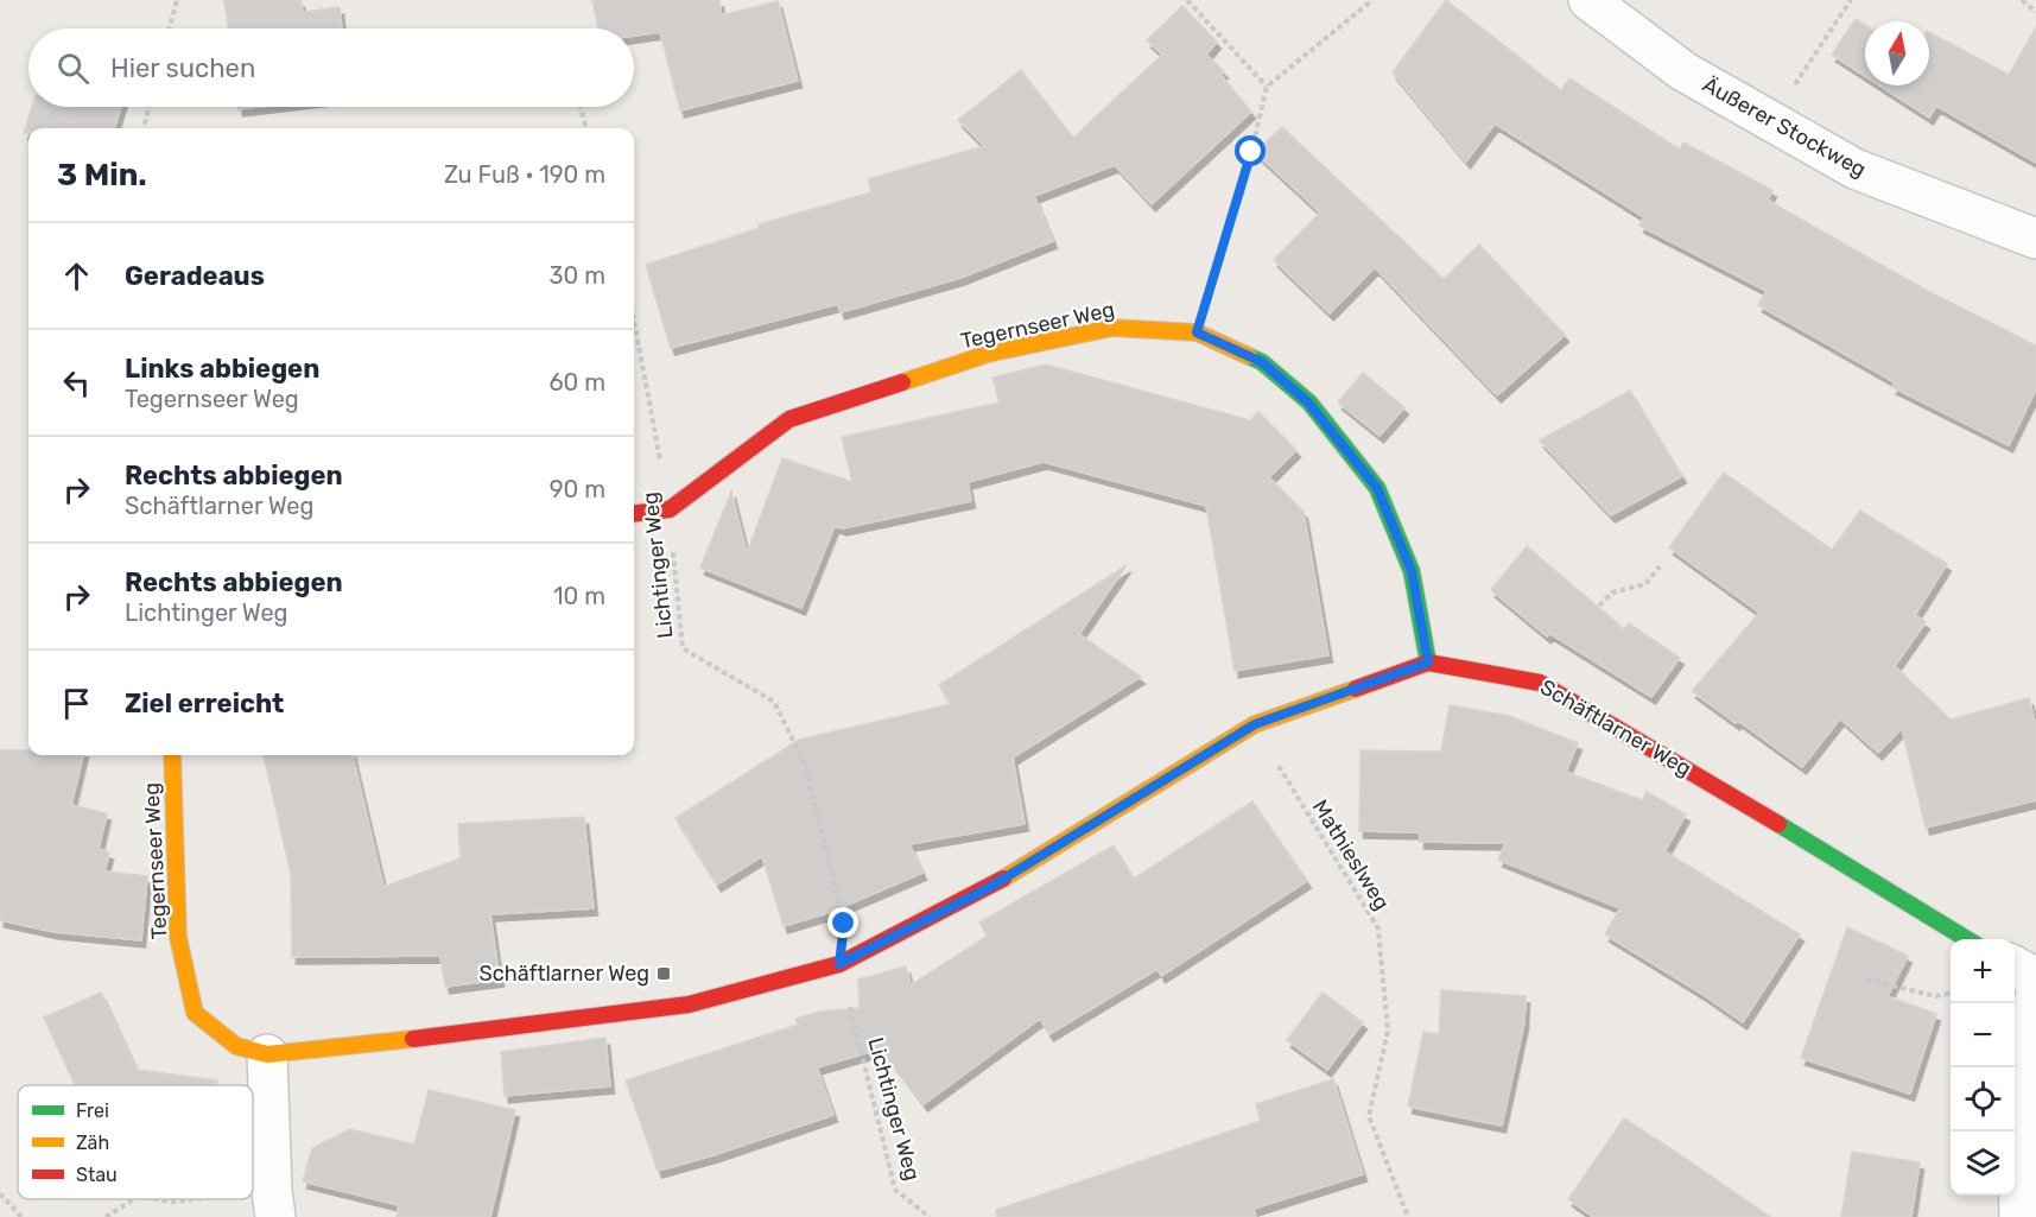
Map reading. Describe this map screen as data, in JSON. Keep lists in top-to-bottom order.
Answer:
{
  "streets": {
    "street": ["Äußerer Stockweg", "Tegernseer Weg", "Schäftlarner Weg"],
    "path": ["Lichtinger Weg", "Mathieslweg"]
  },
  "crossings": [
    ["Tegernseer Weg", "Lichtinger Weg"],
    ["Tegernseer Weg", "Schäftlarner Weg"],
    ["Lichtinger Weg", "Schäftlarner Weg"],
    ["Schäftlarner Weg", "Mathieslweg"]
  ],
  "places": {
    "transit": ["Schäftlarner Weg"]
  },
  "legend": ["Frei", "Zäh", "Stau"],
  "north": "top",
  "page": {
    "search": "Hier suchen",
    "heading": ["3 Min.", "Zu Fuß · 190 m"],
    "list": [
      ["Geradeaus", "30 m"],
      ["Links abbiegen", "Tegernseer Weg", "60 m"],
      ["Rechts abbiegen", "Schäftlarner Weg", "90 m"],
      ["Rechts abbiegen", "Lichtinger Weg", "10 m"],
      "Ziel erreicht"
    ],
    "map_buttons": ["+", "−"]
  }
}
